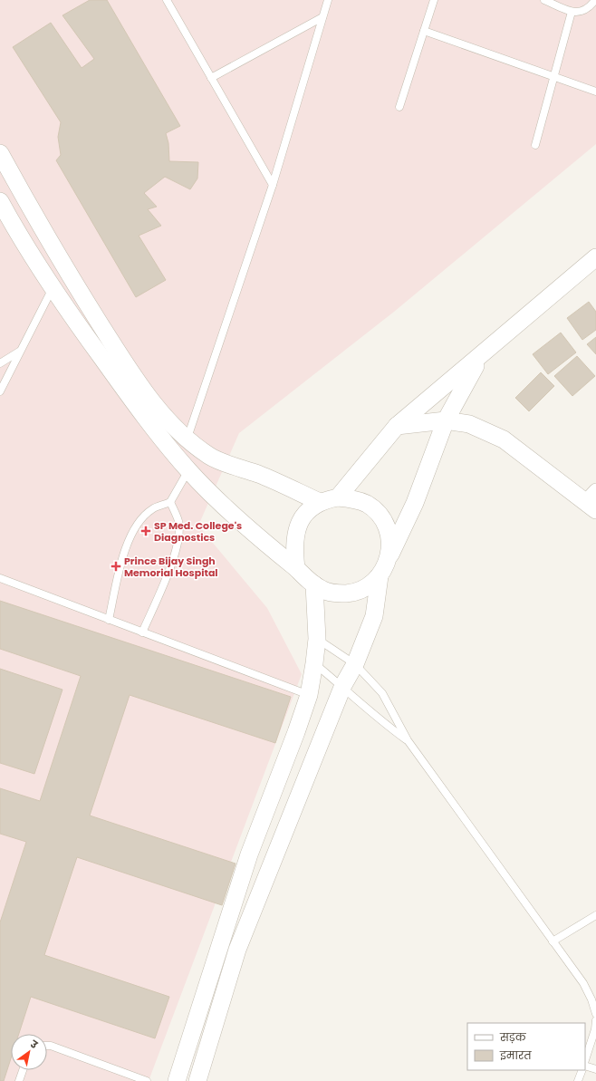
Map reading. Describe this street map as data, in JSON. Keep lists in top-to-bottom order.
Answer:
{
  "places": {
    "health": ["SP Med. College's Diagnostics", "Prince Bijay Singh Memorial Hospital"]
  },
  "legend": ["सड़क", "इमारत"],
  "north": "top right"
}
